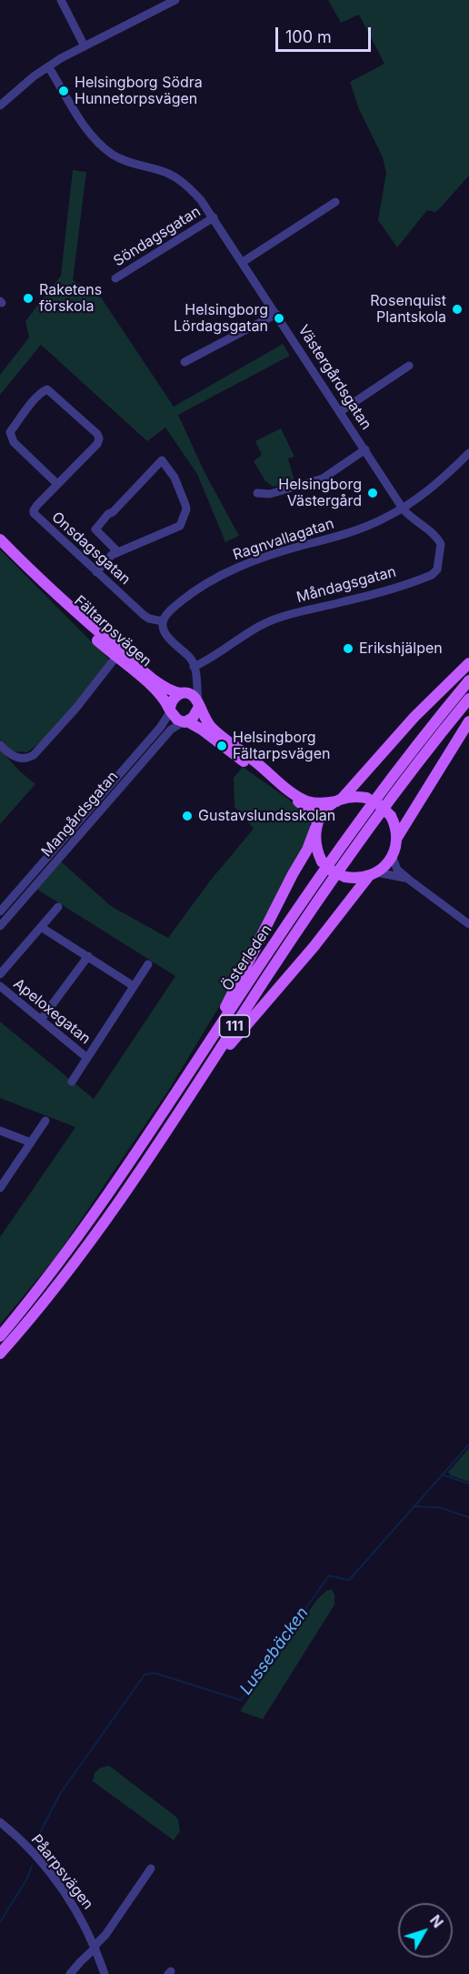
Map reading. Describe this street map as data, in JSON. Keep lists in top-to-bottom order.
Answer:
{
  "streets": {
    "main road": ["Fältarpsvägen", "Österleden", "111"],
    "street": [
      "Söndagsgatan",
      "Västergårdsgatan",
      "Ragnvallagatan",
      "Onsdagsgatan",
      "Måndagsgatan",
      "Mangårdsgatan",
      "Apeloxegatan",
      "Påarpsvägen"
    ]
  },
  "crossings": [
    ["Söndagsgatan", "Västergårdsgatan"],
    ["Västergårdsgatan", "Ragnvallagatan"],
    ["Västergårdsgatan", "Måndagsgatan"],
    ["Ragnvallagatan", "Onsdagsgatan"],
    ["Ragnvallagatan", "Måndagsgatan"],
    ["Fältarpsvägen", "Mangårdsgatan"]
  ],
  "water": ["Lussebäcken"],
  "places": [
    "Helsingborg Södra Hunnetorpsvägen",
    "Raketens förskola",
    "Rosenquist Plantskola",
    "Helsingborg Lördagsgatan",
    "Helsingborg Västergård",
    "Erikshjälpen",
    "Helsingborg Fältarpsvägen",
    "Gustavslundsskolan"
  ],
  "scale_bar": "100 m",
  "north": "top right"
}
